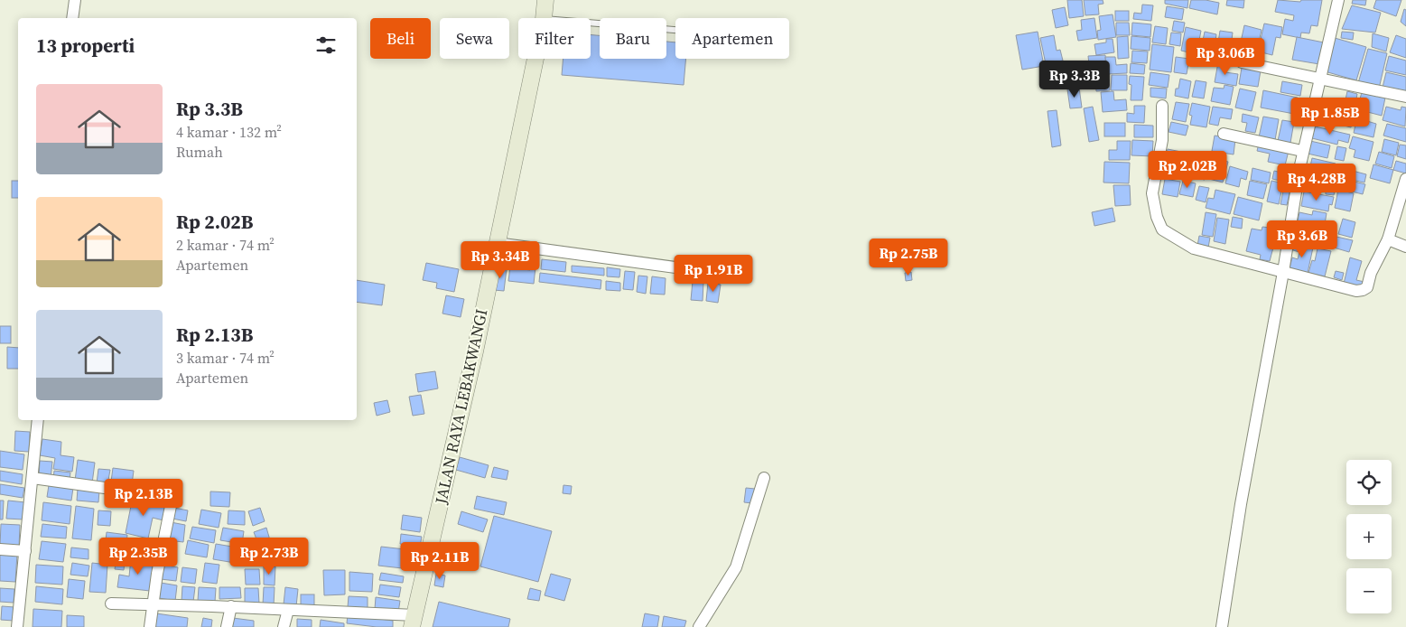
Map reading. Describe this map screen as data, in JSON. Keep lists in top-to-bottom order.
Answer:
{
  "streets": {
    "main road": ["JALAN RAYA LEBAKWANGI"]
  },
  "page": {
    "chip": [
      "Beli",
      "Sewa",
      "Filter",
      "Baru",
      "Apartemen"
    ],
    "heading": "13 properti",
    "price": [
      "Rp 3.06B",
      "Rp 3.3B",
      "Rp 1.85B",
      "Rp 2.02B",
      "Rp 4.28B",
      "Rp 3.6B",
      "Rp 2.75B",
      "Rp 3.34B",
      "Rp 1.91B",
      "Rp 2.13B",
      "Rp 2.35B",
      "Rp 2.73B",
      "Rp 2.11B"
    ],
    "list": [
      {
        "name": "Rp 3.3B",
        "note": "4 kamar · 132 m² · Rumah"
      },
      {
        "name": "Rp 2.02B",
        "note": "2 kamar · 74 m² · Apartemen"
      },
      {
        "name": "Rp 2.13B",
        "note": "3 kamar · 74 m² · Apartemen"
      }
    ],
    "map_buttons": ["+", "−"]
  }
}
